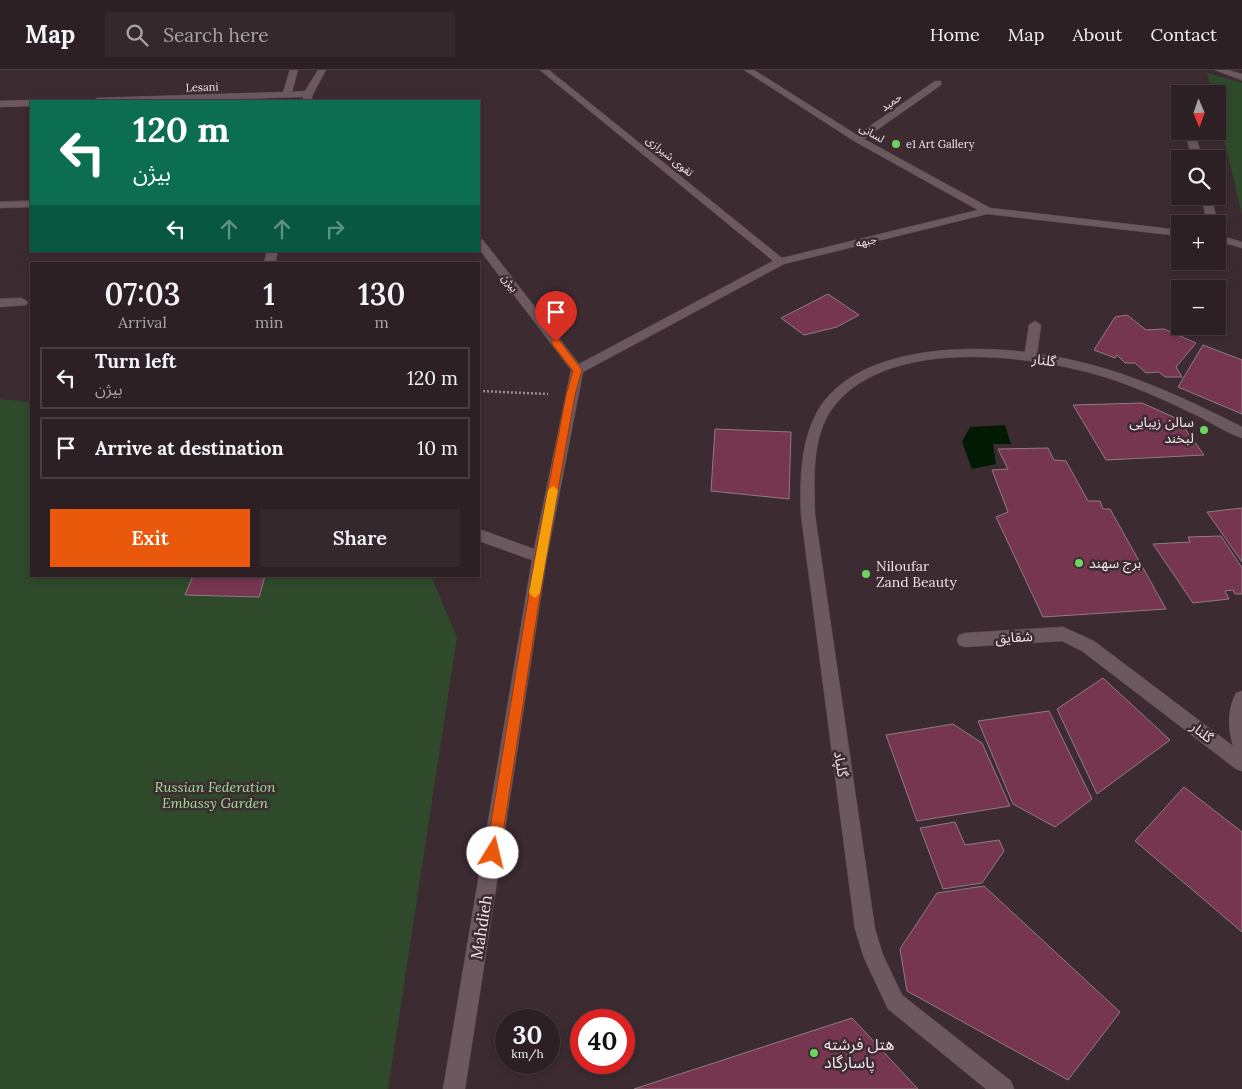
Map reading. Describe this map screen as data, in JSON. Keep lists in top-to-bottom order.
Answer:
{
  "streets": {
    "street": [
      "Lesani",
      "حمید",
      "لسانی",
      "تقوی شیرازی",
      "جبهه",
      "بیژن",
      "گلنار",
      "شقایق",
      "گلپاد",
      "Mahdieh"
    ]
  },
  "crossings": [
    ["حمید", "لسانی"],
    ["لسانی", "جبهه"],
    ["تقوی شیرازی", "جبهه"],
    ["جبهه", "بیژن"],
    ["جبهه", "Mahdieh"],
    ["بیژن", "Mahdieh"],
    ["گلنار", "شقایق"],
    ["گلنار", "گلپاد"]
  ],
  "parks": ["Russian Federation Embassy Garden"],
  "places": [
    "e1 Art Gallery",
    "سالن زیبایی لبخند",
    "برج سهند",
    "Niloufar Zand Beauty",
    "هتل فرشته پاسارگاد"
  ],
  "north": "bottom",
  "page": {
    "header": "Map",
    "search": "Search here",
    "nav": [
      "Home",
      "Map",
      "About",
      "Contact"
    ],
    "map_buttons": ["+", "−"],
    "turn": ["120 m", "بیژن"],
    "eta": [
      "07:03",
      "Arrival",
      "1",
      "min",
      "130",
      "m"
    ],
    "list": [
      {
        "name": "Turn left",
        "note": "بیژن",
        "value": "120 m"
      },
      {
        "name": "Arrive at destination",
        "value": "10 m"
      }
    ],
    "buttons": ["Exit", "Share"],
    "speed": "30 km/h",
    "limit": "40"
  }
}
